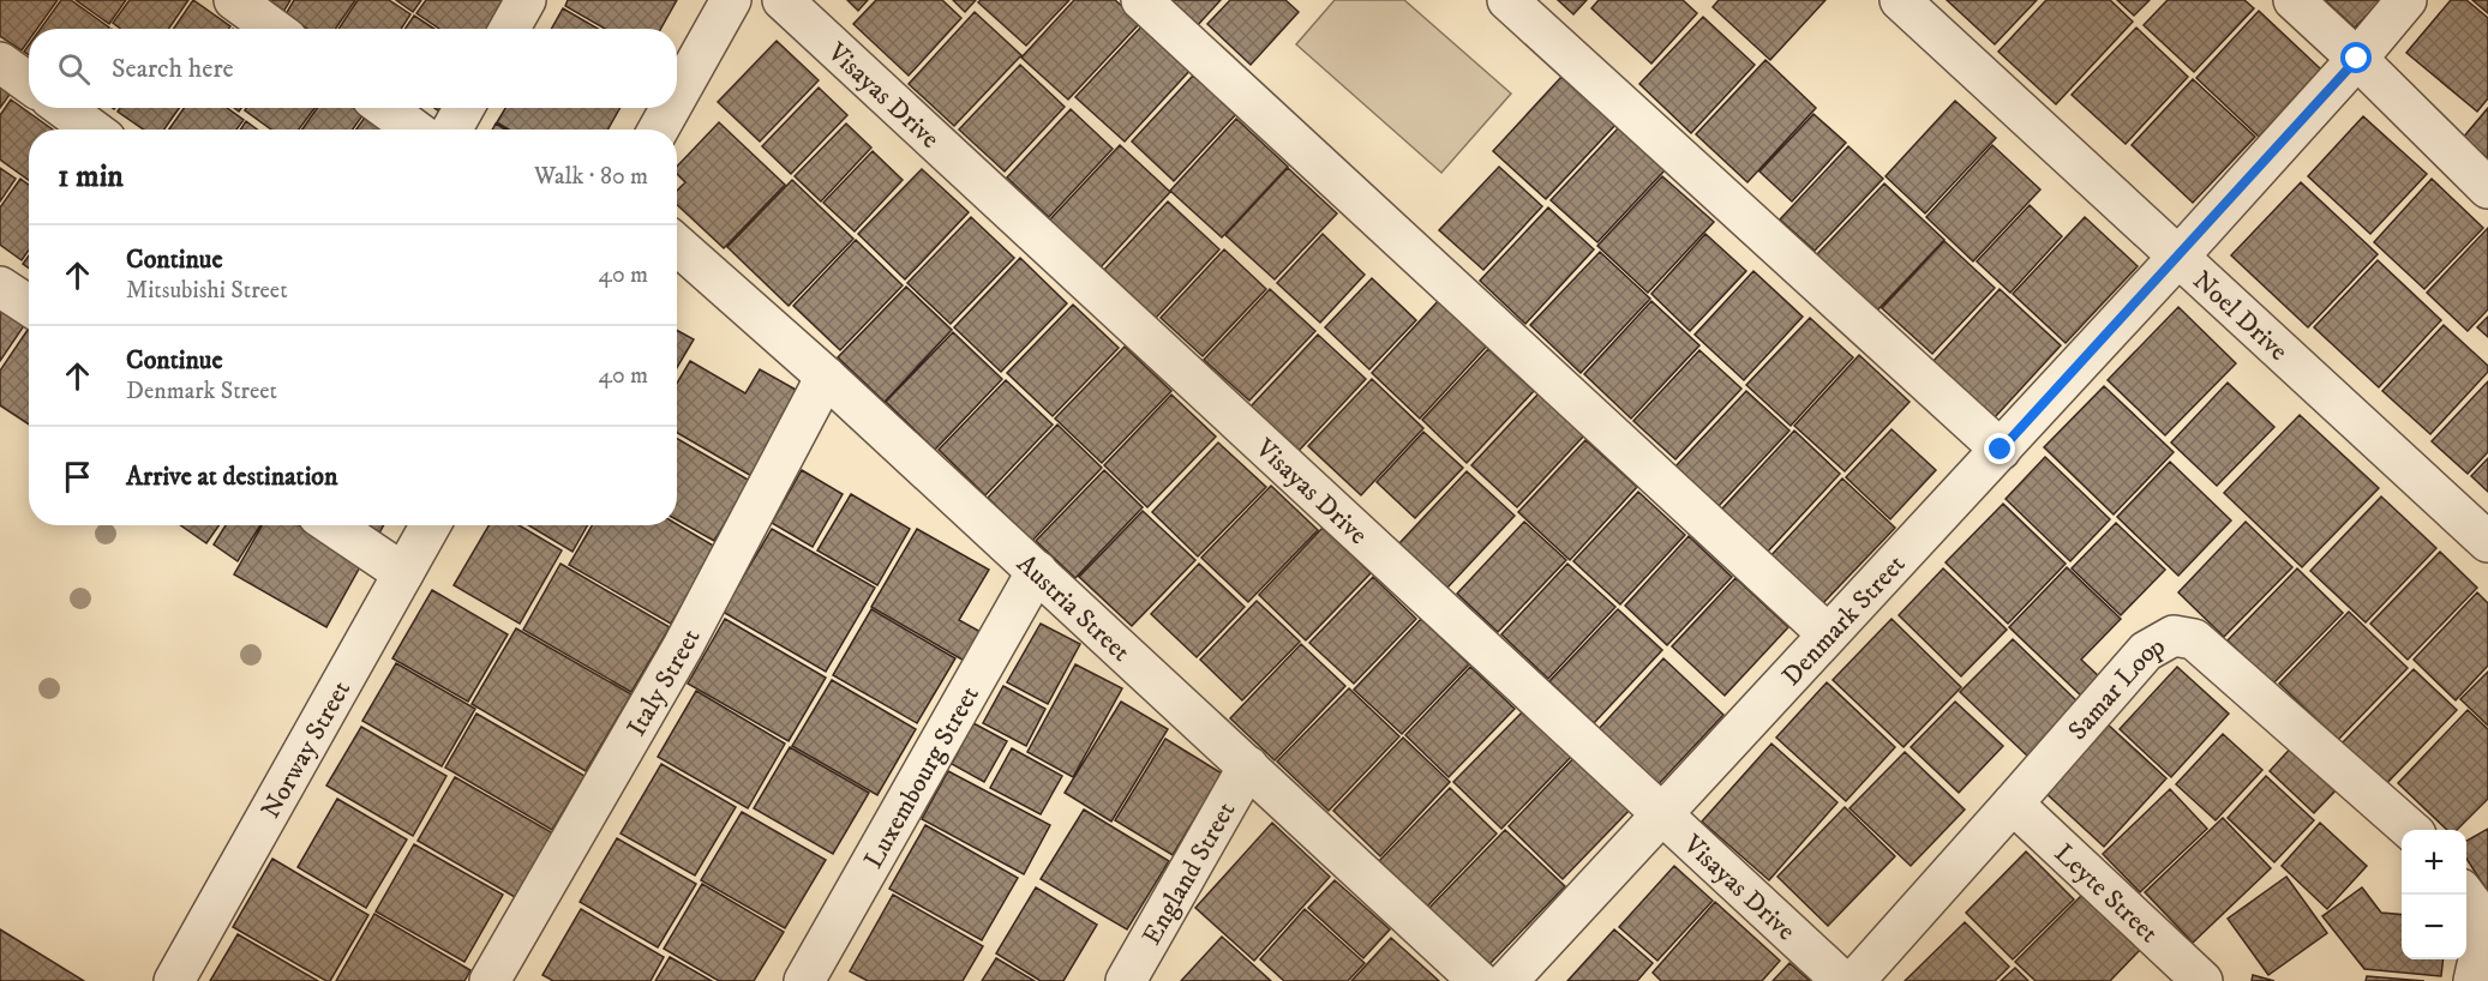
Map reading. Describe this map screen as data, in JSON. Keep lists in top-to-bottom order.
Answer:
{
  "streets": {
    "street": [
      "Visayas Drive",
      "Noel Drive",
      "Austria Street",
      "Denmark Street",
      "Italy Street",
      "Samar Loop",
      "Norway Street",
      "Luxembourg Street",
      "England Street",
      "Leyte Street"
    ]
  },
  "crossings": [
    ["Visayas Drive", "Denmark Street"],
    ["Noel Drive", "Denmark Street"],
    ["Austria Street", "Italy Street"],
    ["Austria Street", "Luxembourg Street"],
    ["Austria Street", "England Street"],
    ["Samar Loop", "Leyte Street"]
  ],
  "page": {
    "search": "Search here",
    "heading": ["1 min", "Walk · 80 m"],
    "list": [
      ["Continue", "Mitsubishi Street", "40 m"],
      ["Continue", "Denmark Street", "40 m"],
      "Arrive at destination"
    ],
    "map_buttons": ["+", "−"]
  }
}
